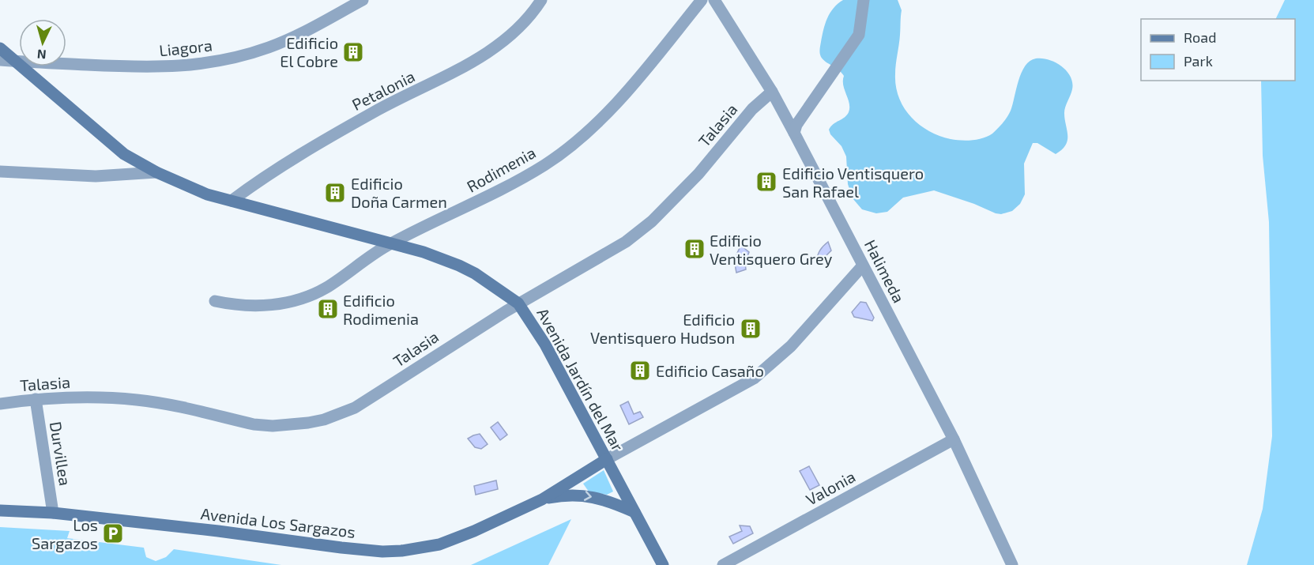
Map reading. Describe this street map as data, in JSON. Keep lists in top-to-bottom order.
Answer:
{
  "streets": {
    "street": [
      "Liagora",
      "Petalonia",
      "Talasia",
      "Rodimenia",
      "Halimeda",
      "Avenida Jardín del Mar",
      "Durvillea",
      "Valonia",
      "Avenida Los Sargazos"
    ]
  },
  "crossings": [
    ["Liagora", "Avenida Jardín del Mar"],
    ["Petalonia", "Avenida Jardín del Mar"],
    ["Talasia", "Halimeda"],
    ["Talasia", "Avenida Jardín del Mar"],
    ["Talasia", "Durvillea"],
    ["Rodimenia", "Avenida Jardín del Mar"],
    ["Halimeda", "Valonia"],
    ["Halimeda", "Avenida Los Sargazos"],
    ["Avenida Jardín del Mar", "Avenida Los Sargazos"],
    ["Durvillea", "Avenida Los Sargazos"]
  ],
  "places": {
    "building": [
      "Edificio El Cobre",
      "Edificio Ventisquero San Rafael",
      "Edificio Doña Carmen",
      "Edificio Ventisquero Grey",
      "Edificio Rodimenia",
      "Edificio Ventisquero Hudson",
      "Edificio Casaño"
    ],
    "parking": ["Los Sargazos"]
  },
  "legend": ["Road", "Park"],
  "north": "bottom"
}
